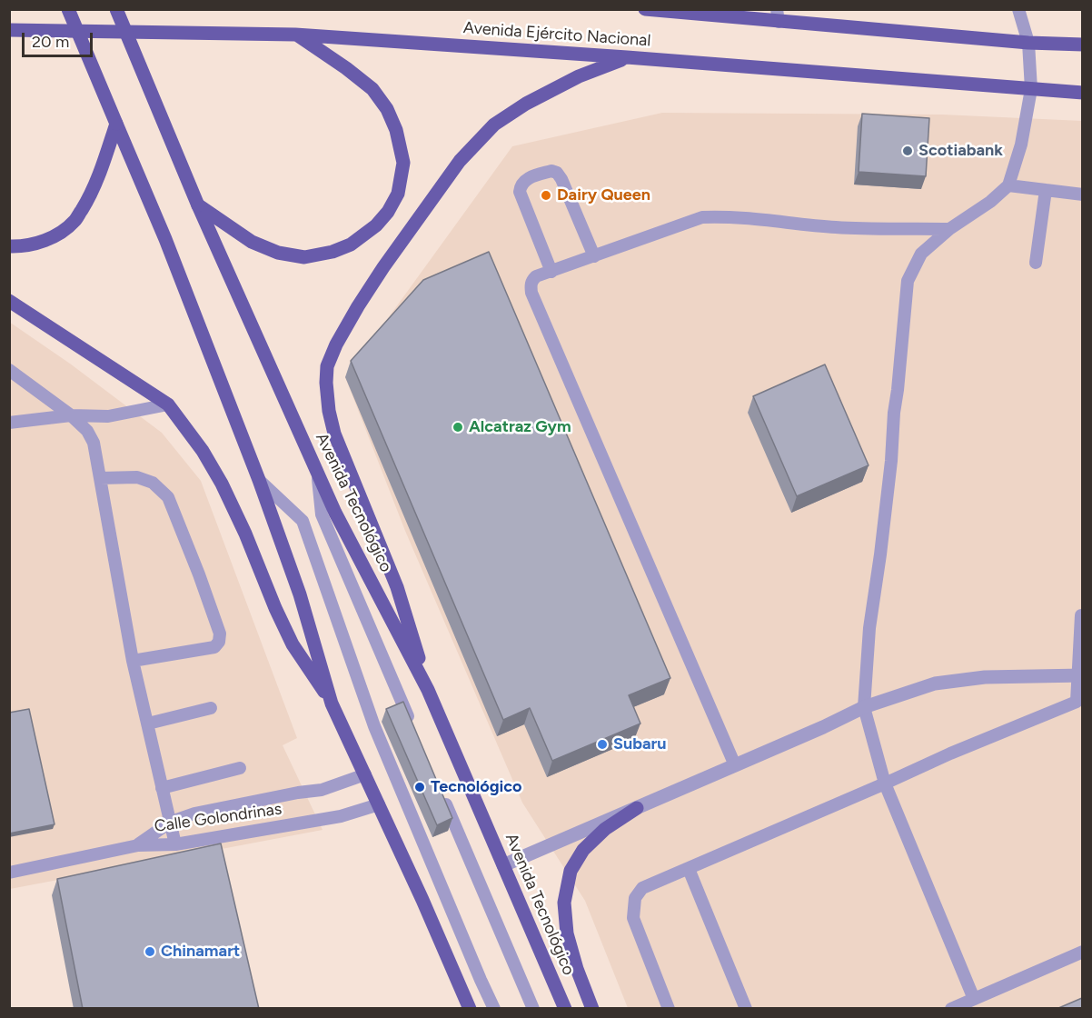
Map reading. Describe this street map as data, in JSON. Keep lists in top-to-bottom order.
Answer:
{
  "streets": {
    "main road": ["Avenida Ejército Nacional", "Avenida Tecnológico"],
    "lane": ["Calle Golondrinas"]
  },
  "places": [
    "Scotiabank",
    "Dairy Queen",
    "Alcatraz Gym",
    "Subaru",
    "Tecnológico",
    "Chinamart"
  ],
  "scale_bar": "20 m"
}
